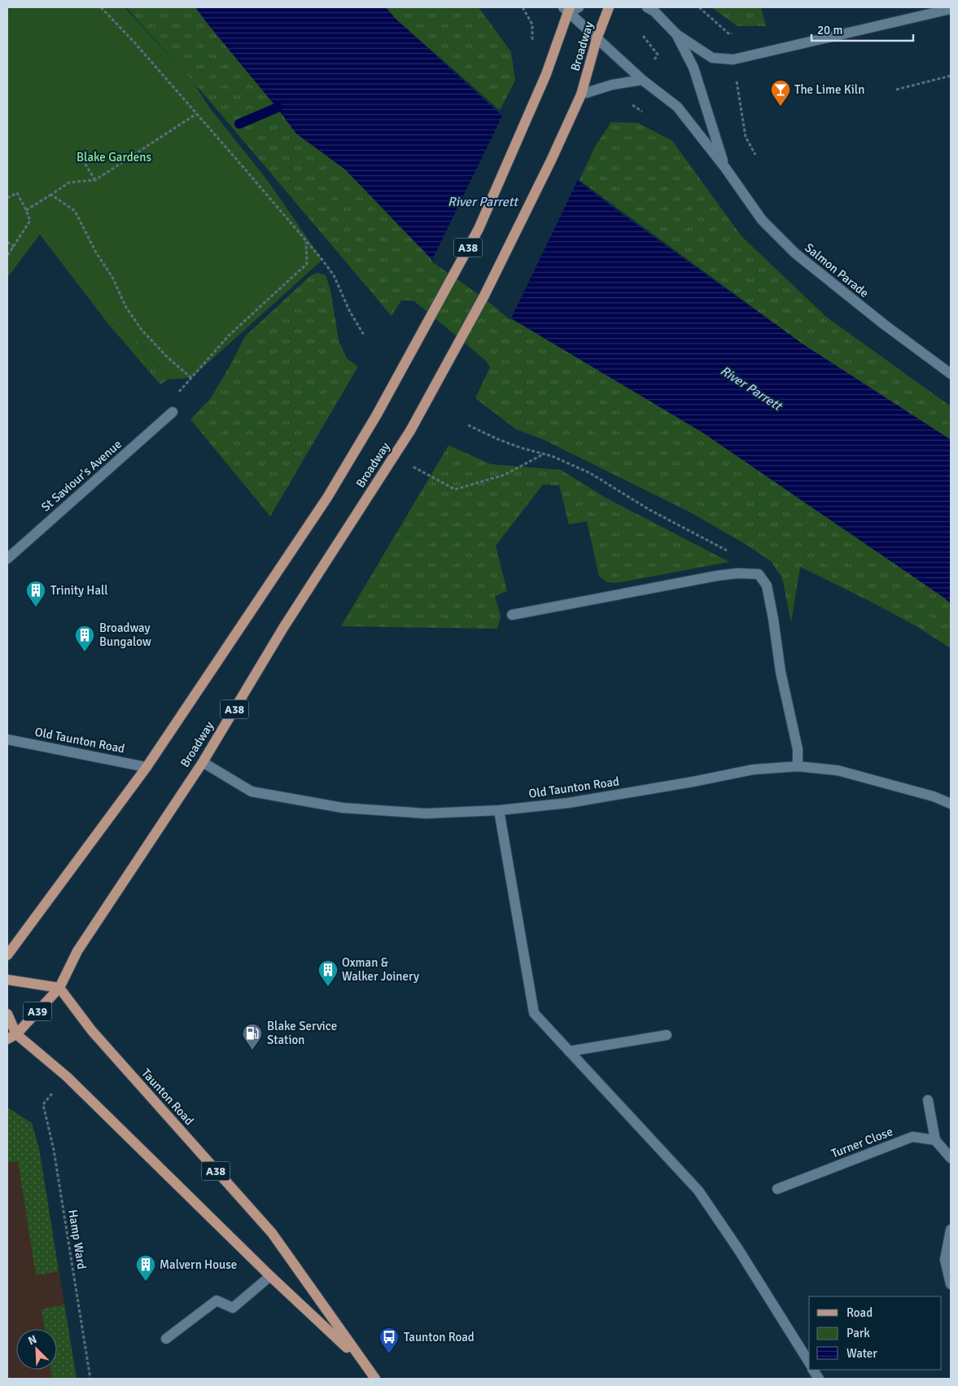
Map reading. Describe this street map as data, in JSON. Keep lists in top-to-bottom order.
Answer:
{
  "streets": {
    "main road": [
      "Broadway",
      "A38",
      "A39",
      "Taunton Road"
    ],
    "street": [
      "Salmon Parade",
      "St Saviour's Avenue",
      "Old Taunton Road",
      "Turner Close"
    ],
    "path": ["Hamp Ward"]
  },
  "crossings": [
    ["Broadway", "Salmon Parade"],
    ["Broadway", "Old Taunton Road"],
    ["Broadway", "Taunton Road"]
  ],
  "water": ["River Parrett"],
  "parks": ["Blake Gardens"],
  "places": {
    "bar": ["The Lime Kiln"],
    "building": [
      "Trinity Hall",
      "Broadway Bungalow",
      "Oxman & Walker Joinery",
      "Malvern House"
    ],
    "fuel station": ["Blake Service Station"],
    "bus stop": ["Taunton Road"]
  },
  "legend": ["Road", "Park", "Water"],
  "scale_bar": "20 m",
  "north": "top left"
}
